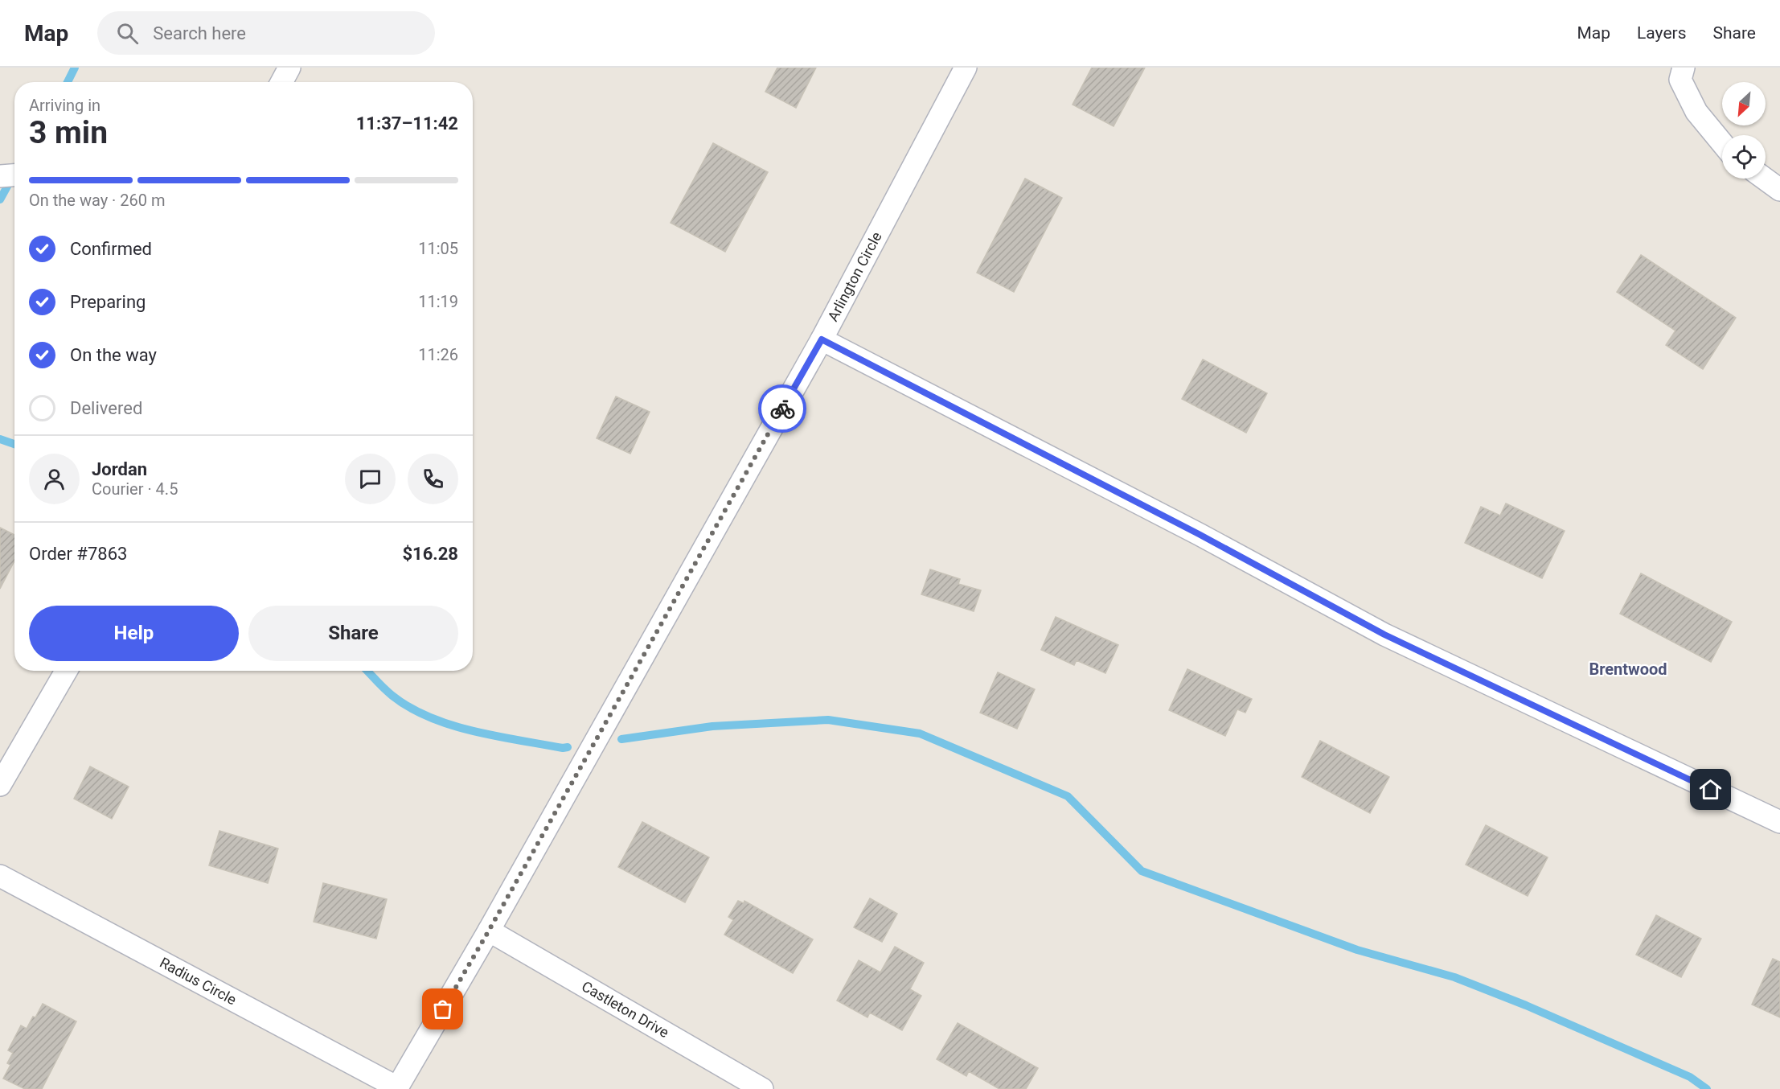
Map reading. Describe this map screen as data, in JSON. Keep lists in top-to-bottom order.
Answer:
{
  "streets": {
    "street": ["Arlington Circle", "Radius Circle", "Castleton Drive"]
  },
  "crossings": [
    ["Arlington Circle", "Radius Circle"],
    ["Arlington Circle", "Castleton Drive"]
  ],
  "districts": ["Brentwood"],
  "north": "bottom left",
  "page": {
    "header": "Map",
    "search": "Search here",
    "nav": ["Map", "Layers", "Share"],
    "heading": ["3 min", "Arriving in", "11:37–11:42"],
    "panel": [
      "Jordan",
      "Courier · 4.5",
      "Order #7863",
      "$16.28"
    ],
    "bar": "On the way · 260 m",
    "list": [
      ["Confirmed", "11:05"],
      ["Preparing", "11:19"],
      ["On the way", "11:26"],
      "Delivered"
    ],
    "buttons": ["Help", "Share"]
  }
}
